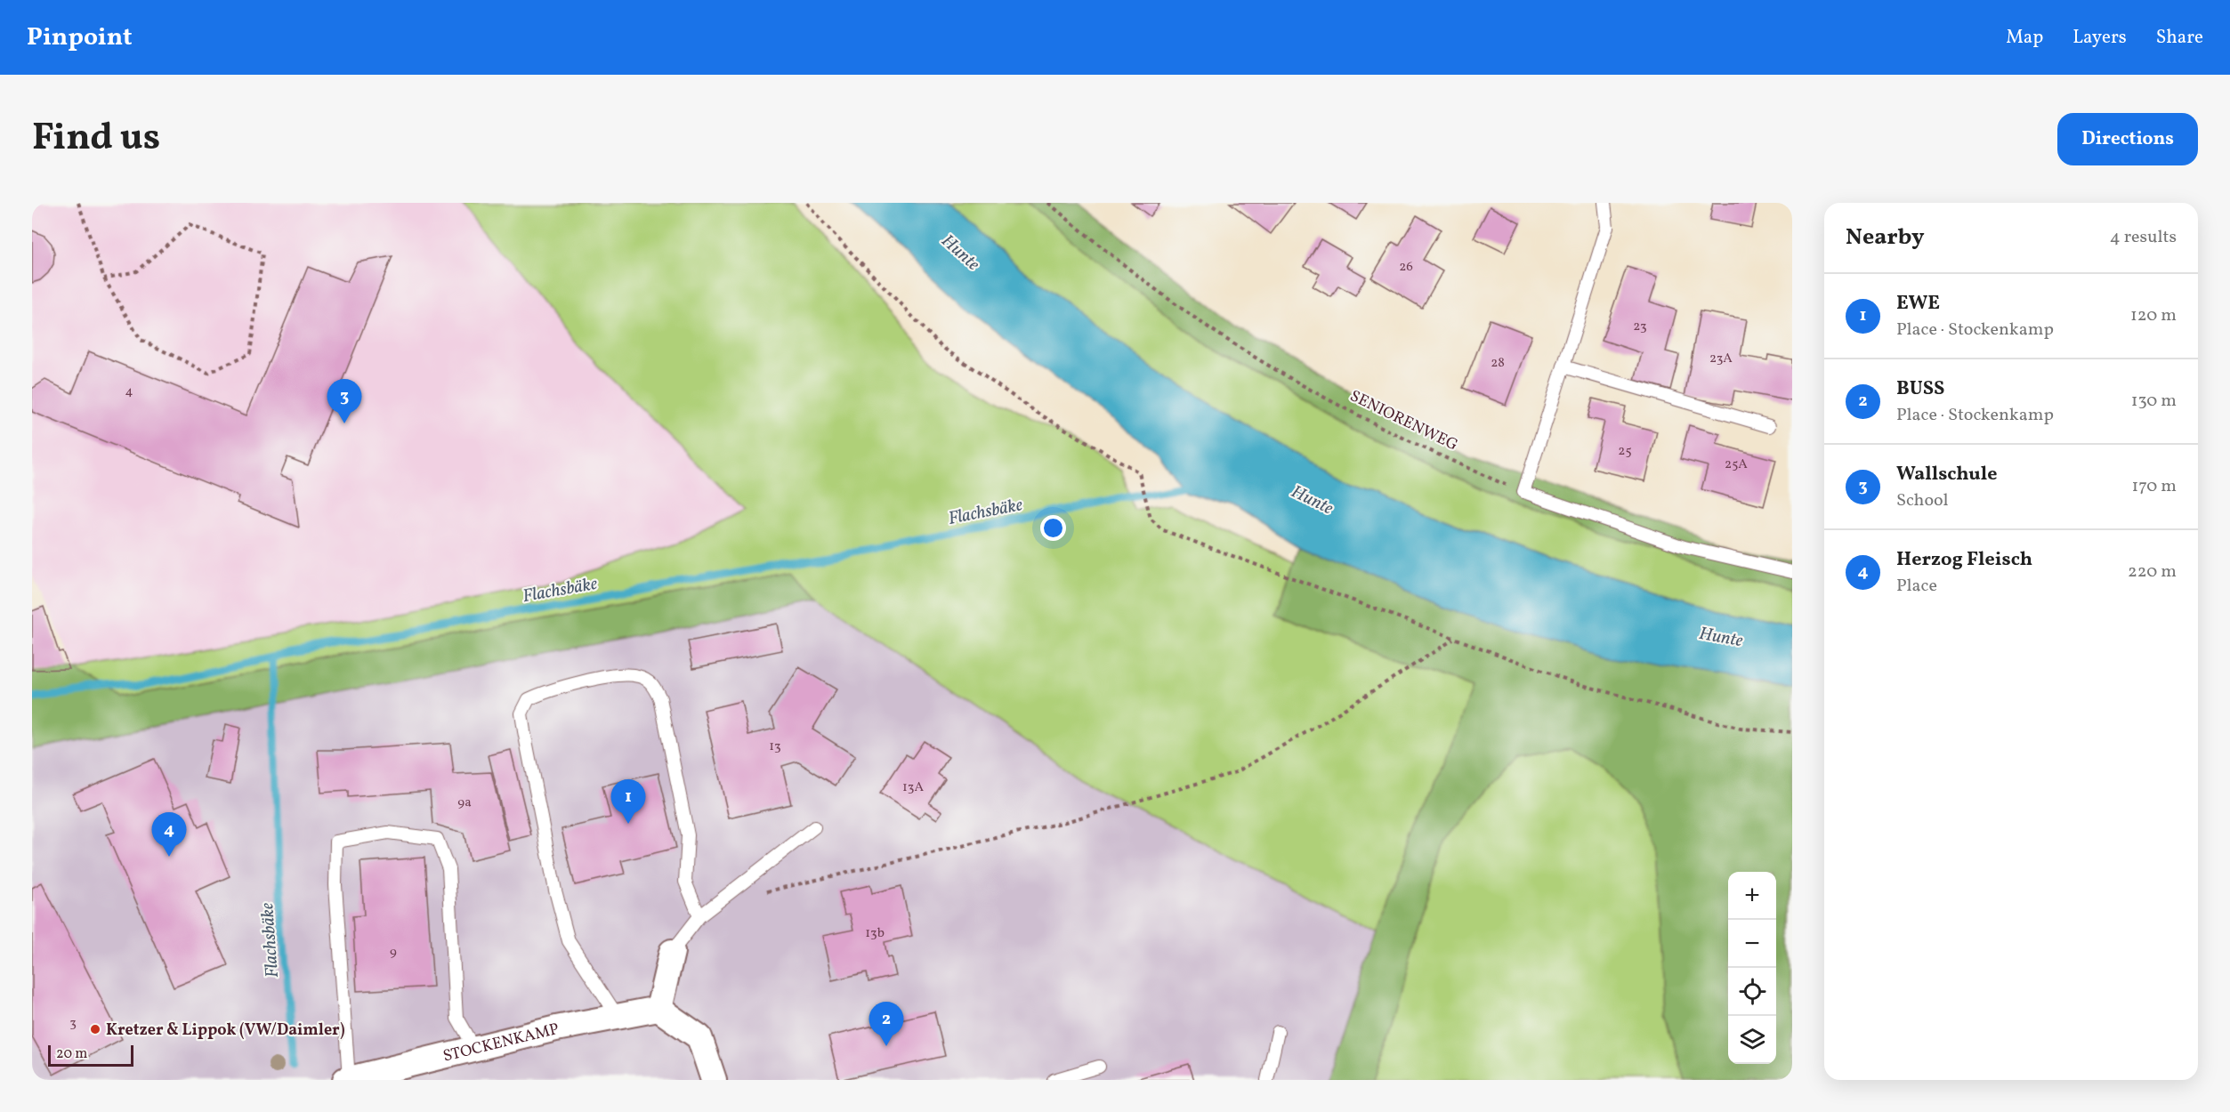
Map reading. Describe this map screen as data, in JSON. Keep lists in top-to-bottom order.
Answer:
{
  "streets": {
    "street": ["STOCKENKAMP"],
    "path": ["SENIORENWEG"]
  },
  "water": ["Hunte", "Flachsbäke"],
  "places": ["Kretzer & Lippok (VW/Daimler)"],
  "house_numbers": [
    "26",
    "23",
    "23A",
    "28",
    "4",
    "25",
    "25A",
    "13",
    "13A",
    "9a",
    "13b",
    "9",
    "3"
  ],
  "scale_bar": "20 m",
  "page": {
    "header": "Pinpoint",
    "nav": ["Map", "Layers", "Share"],
    "title": "Find us",
    "buttons": "Directions",
    "heading": ["Nearby", "4 results"],
    "list": [
      {
        "mark": "1",
        "name": "EWE",
        "note": "Place · Stockenkamp",
        "value": "120 m"
      },
      {
        "mark": "2",
        "name": "BUSS",
        "note": "Place · Stockenkamp",
        "value": "130 m"
      },
      {
        "mark": "3",
        "name": "Wallschule",
        "note": "School",
        "value": "170 m"
      },
      {
        "mark": "4",
        "name": "Herzog Fleisch",
        "note": "Place",
        "value": "220 m"
      }
    ],
    "pins": [
      "3",
      "1",
      "4",
      "2"
    ],
    "map_buttons": ["+", "−"],
    "scale": "20 m"
  }
}
